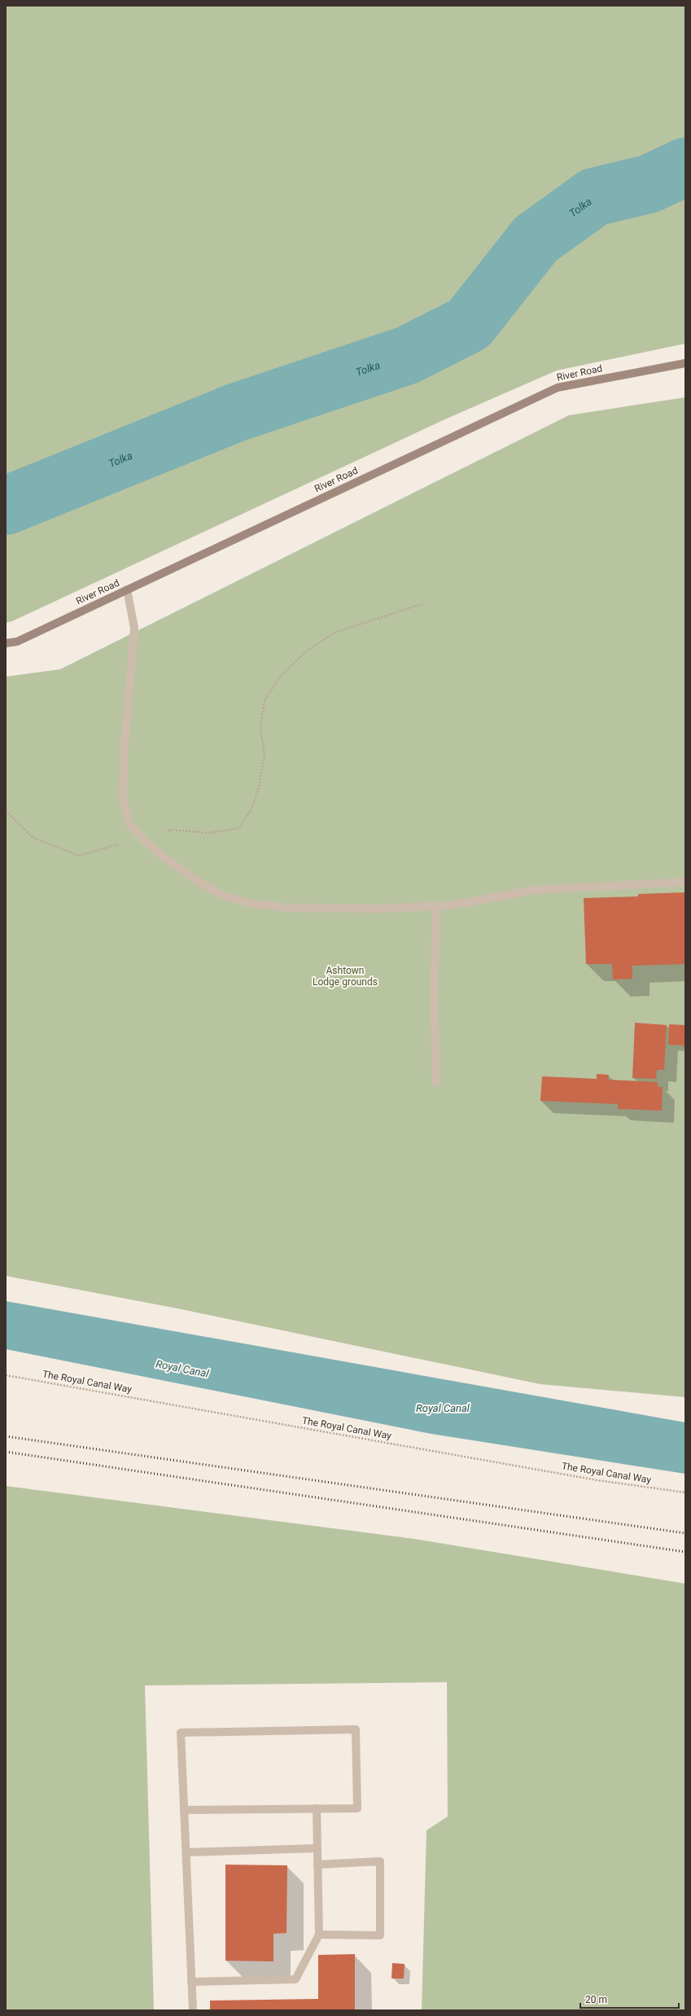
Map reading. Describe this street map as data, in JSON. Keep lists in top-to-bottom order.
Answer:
{
  "streets": {
    "main road": ["River Road"],
    "path": ["The Royal Canal Way"]
  },
  "water": ["Tolka", "Royal Canal"],
  "parks": ["Ashtown Lodge grounds"],
  "scale_bar": "20 m"
}
